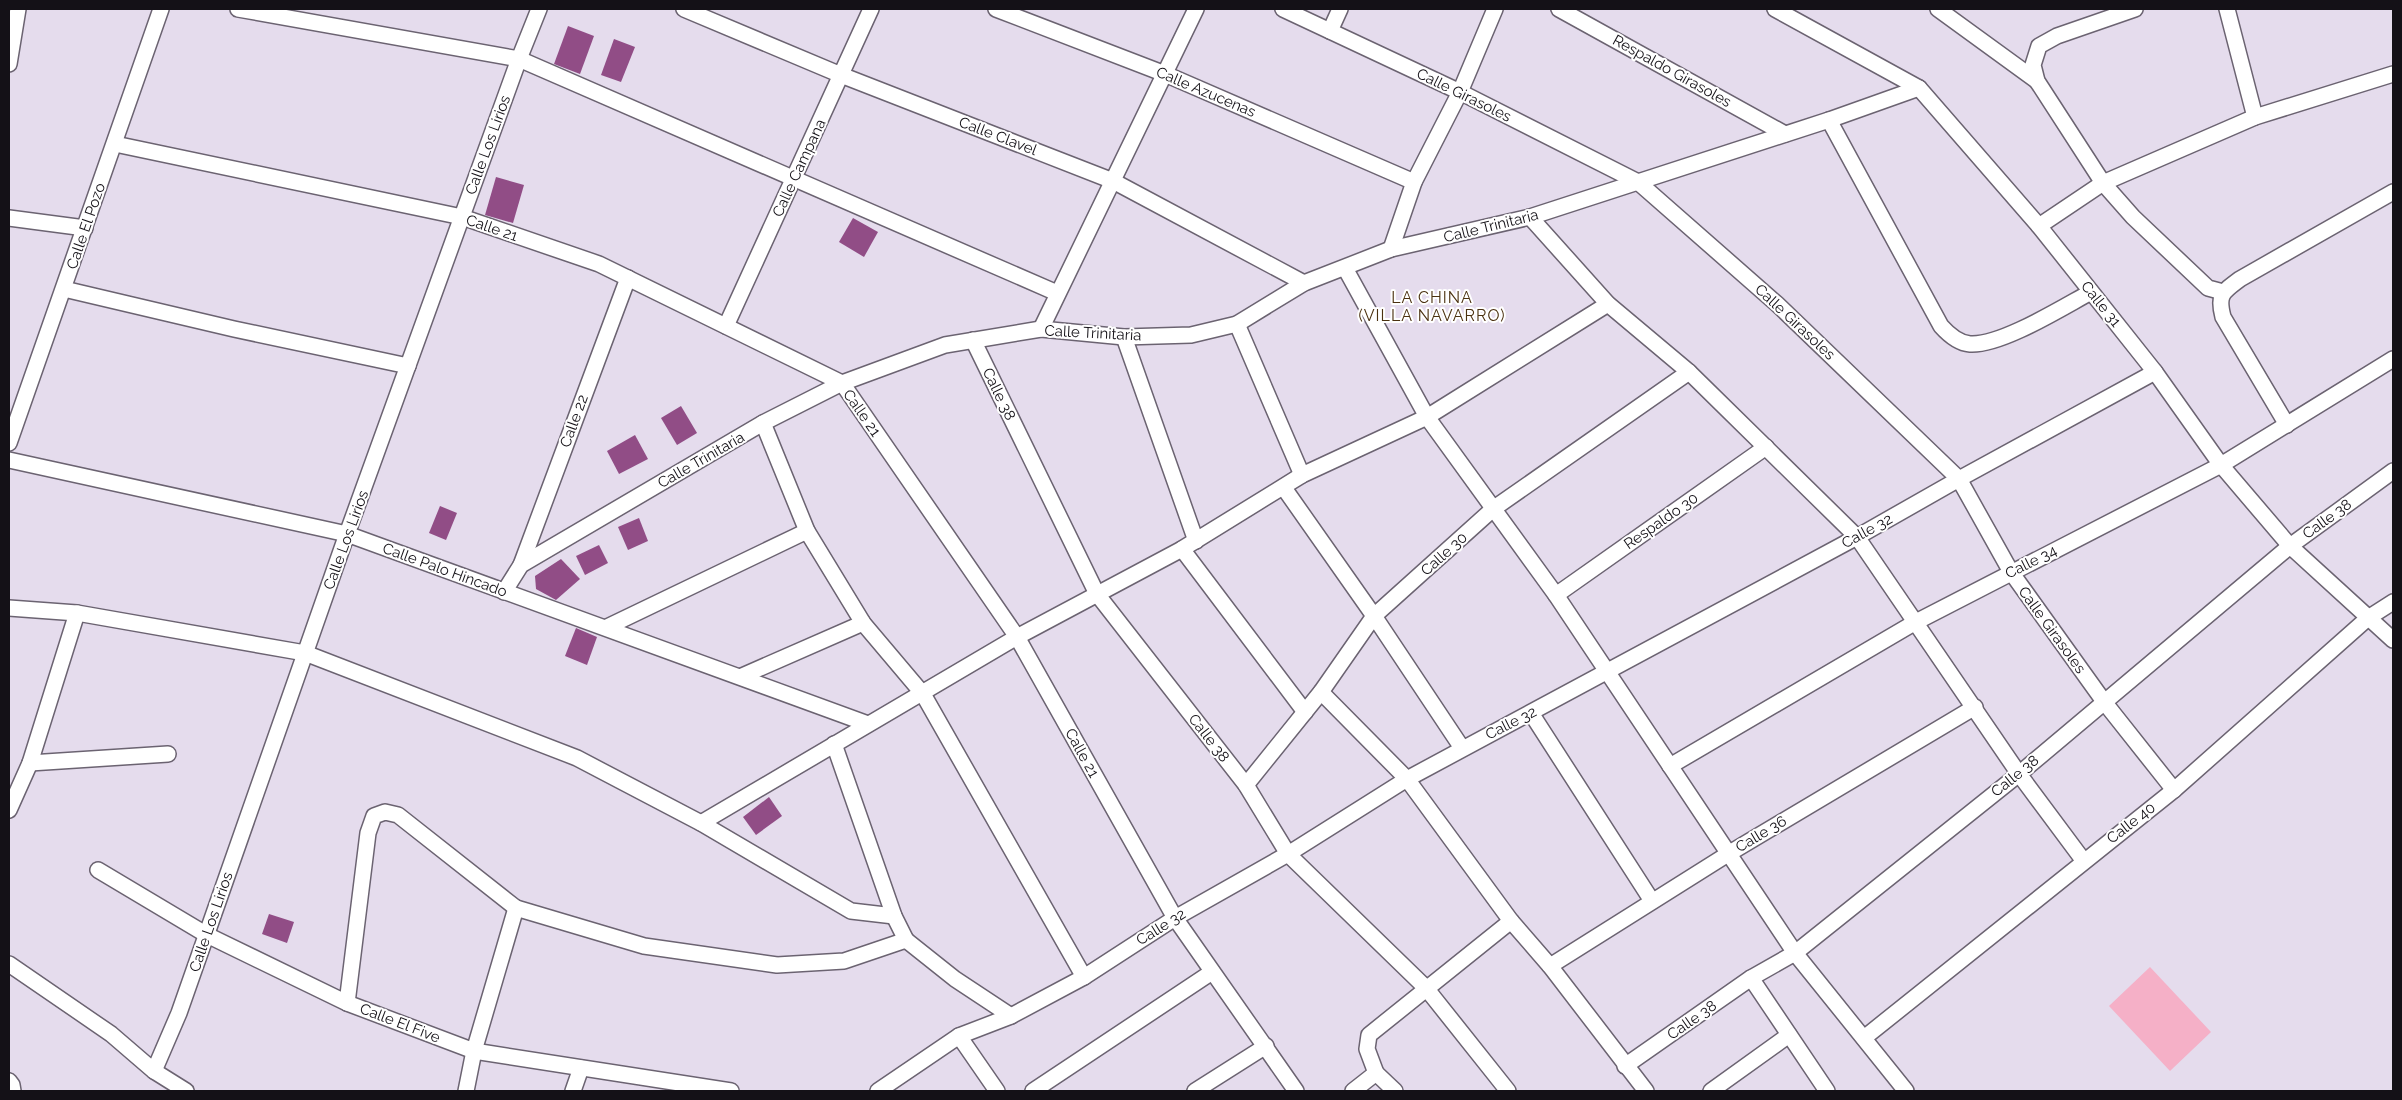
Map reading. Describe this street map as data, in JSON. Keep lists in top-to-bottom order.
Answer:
{
  "streets": {
    "street": [
      "Respaldo Girasoles",
      "Calle Azucenas",
      "Calle Girasoles",
      "Calle Clavel",
      "Calle Los Lirios",
      "Calle Campana",
      "Calle El Pozo",
      "Calle Trinitaria",
      "Calle 21",
      "Calle 31",
      "Calle 38",
      "Calle 22",
      "Respaldo 30",
      "Calle 32",
      "Calle 30",
      "Calle 34",
      "Calle Palo Hincado",
      "Calle 40",
      "Calle 36",
      "Calle El Five"
    ]
  },
  "crossings": [
    ["Respaldo Girasoles", "Calle Trinitaria"],
    ["Calle Girasoles", "Calle Trinitaria"],
    ["Calle Girasoles", "Calle 38"],
    ["Calle Girasoles", "Calle 32"],
    ["Calle Girasoles", "Calle 34"],
    ["Calle Girasoles", "Calle 40"],
    ["Calle Clavel", "Calle Campana"],
    ["Calle Clavel", "Calle Trinitaria"],
    ["Calle Los Lirios", "Calle 21"],
    ["Calle Los Lirios", "Calle Palo Hincado"],
    ["Calle Los Lirios", "Calle El Five"],
    ["Calle Campana", "Calle 21"],
    ["Calle El Pozo", "Calle 21"],
    ["Calle Trinitaria", "Calle 21"],
    ["Calle Trinitaria", "Calle 31"],
    ["Calle Trinitaria", "Calle 38"],
    ["Calle Trinitaria", "Calle 22"],
    ["Calle Trinitaria", "Calle Palo Hincado"],
    ["Calle 21", "Calle 22"],
    ["Calle 21", "Calle 32"],
    ["Calle 31", "Calle 38"],
    ["Calle 31", "Calle 32"],
    ["Calle 31", "Calle 34"],
    ["Calle 31", "Calle 40"],
    ["Calle 38", "Calle 32"],
    ["Calle 38", "Calle 30"]
  ],
  "districts": ["LA CHINA (VILLA NAVARRO)"]
}
